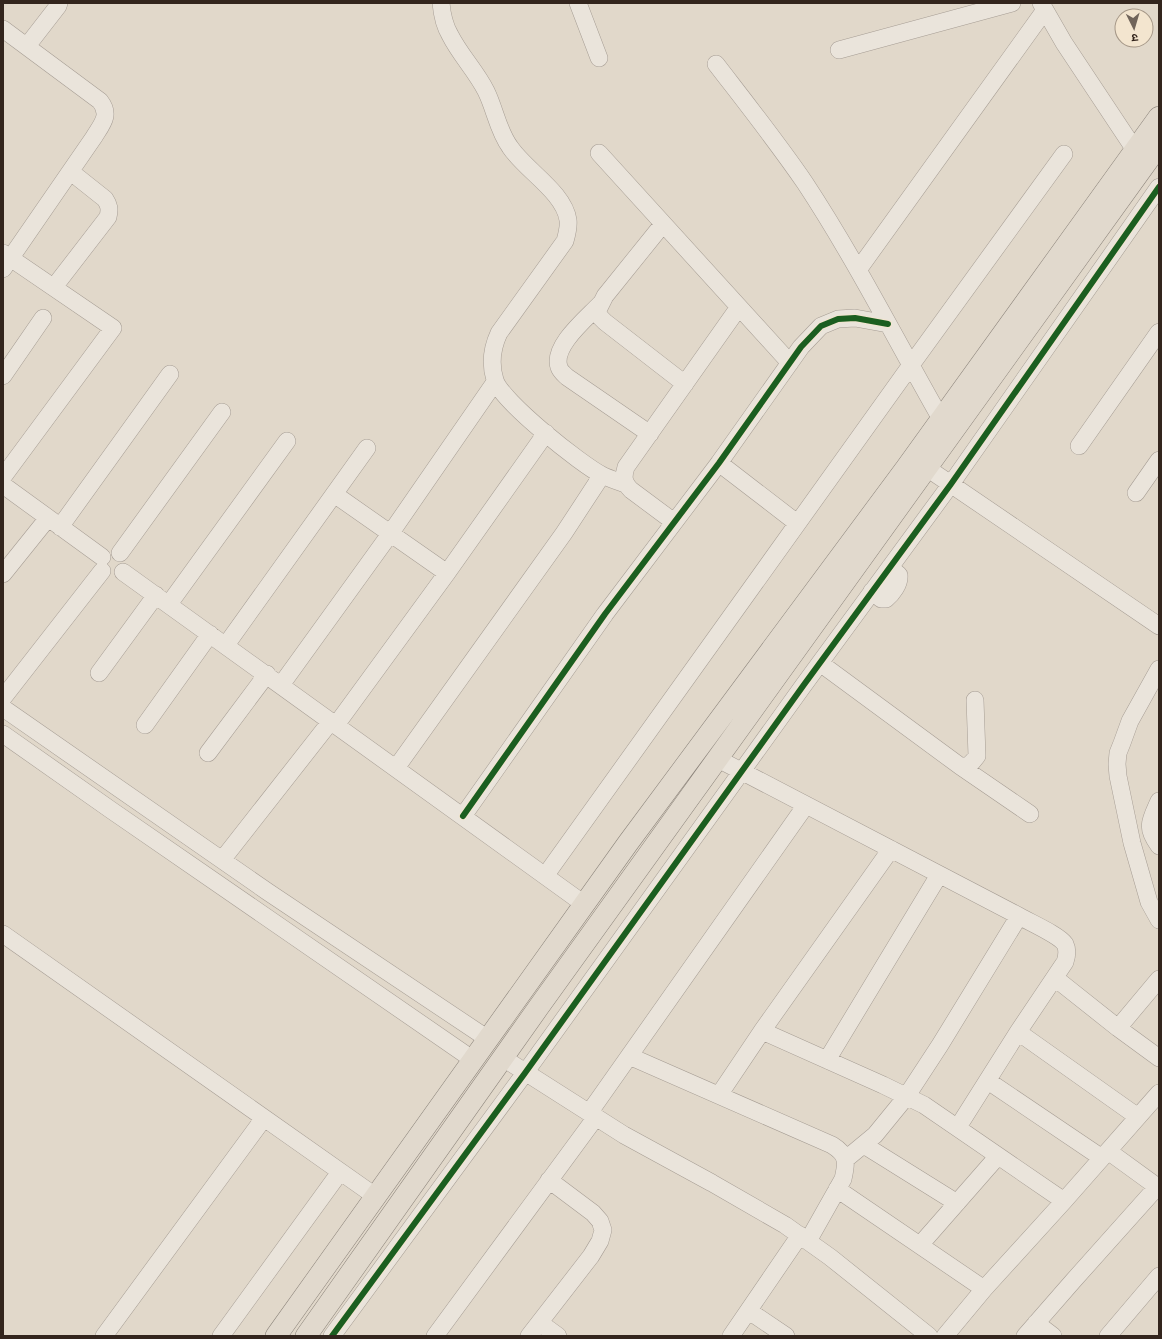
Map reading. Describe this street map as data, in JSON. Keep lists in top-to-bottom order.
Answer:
{
  "north": "bottom"
}
